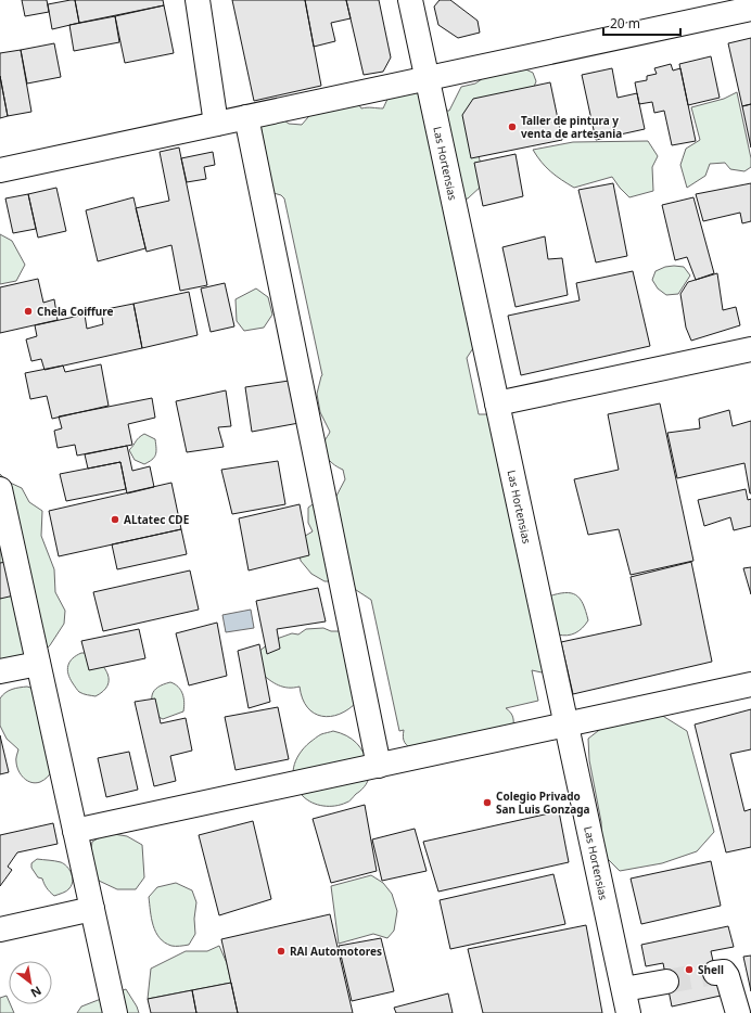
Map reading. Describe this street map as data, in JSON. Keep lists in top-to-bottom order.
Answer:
{
  "streets": {
    "street": ["Las Hortensias"]
  },
  "places": [
    "Taller de pintura y venta de artesania",
    "Chela Coiffure",
    "ALtatec CDE",
    "Colegio Privado San Luis Gonzaga",
    "RAl Automotores",
    "Shell"
  ],
  "scale_bar": "20 m",
  "north": "bottom right"
}
